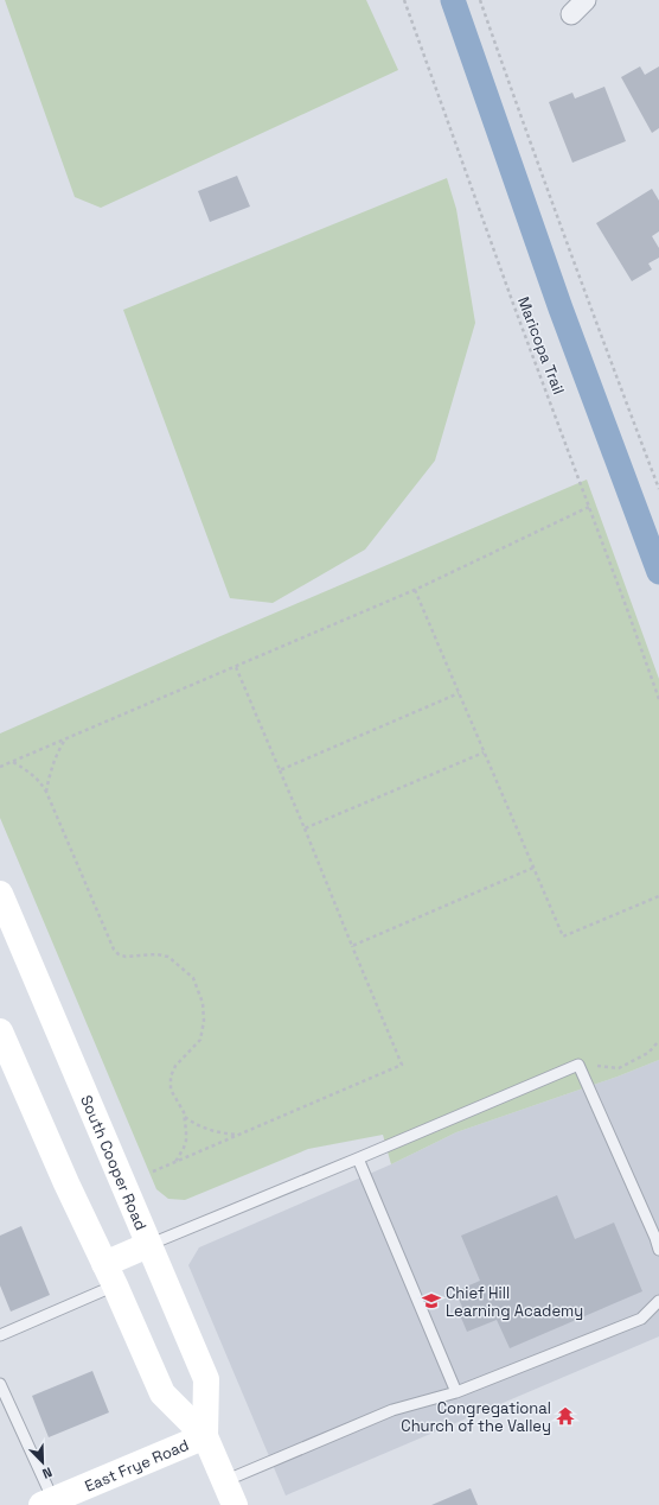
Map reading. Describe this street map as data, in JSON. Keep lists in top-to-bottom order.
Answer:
{
  "streets": {
    "main road": ["South Cooper Road", "East Frye Road"],
    "path": ["Maricopa Trail"]
  },
  "crossings": [
    ["South Cooper Road", "East Frye Road"]
  ],
  "places": {
    "school or university": ["Chief Hill Learning Academy"],
    "temple": ["Congregational Church of the Valley"]
  },
  "north": "bottom right"
}
